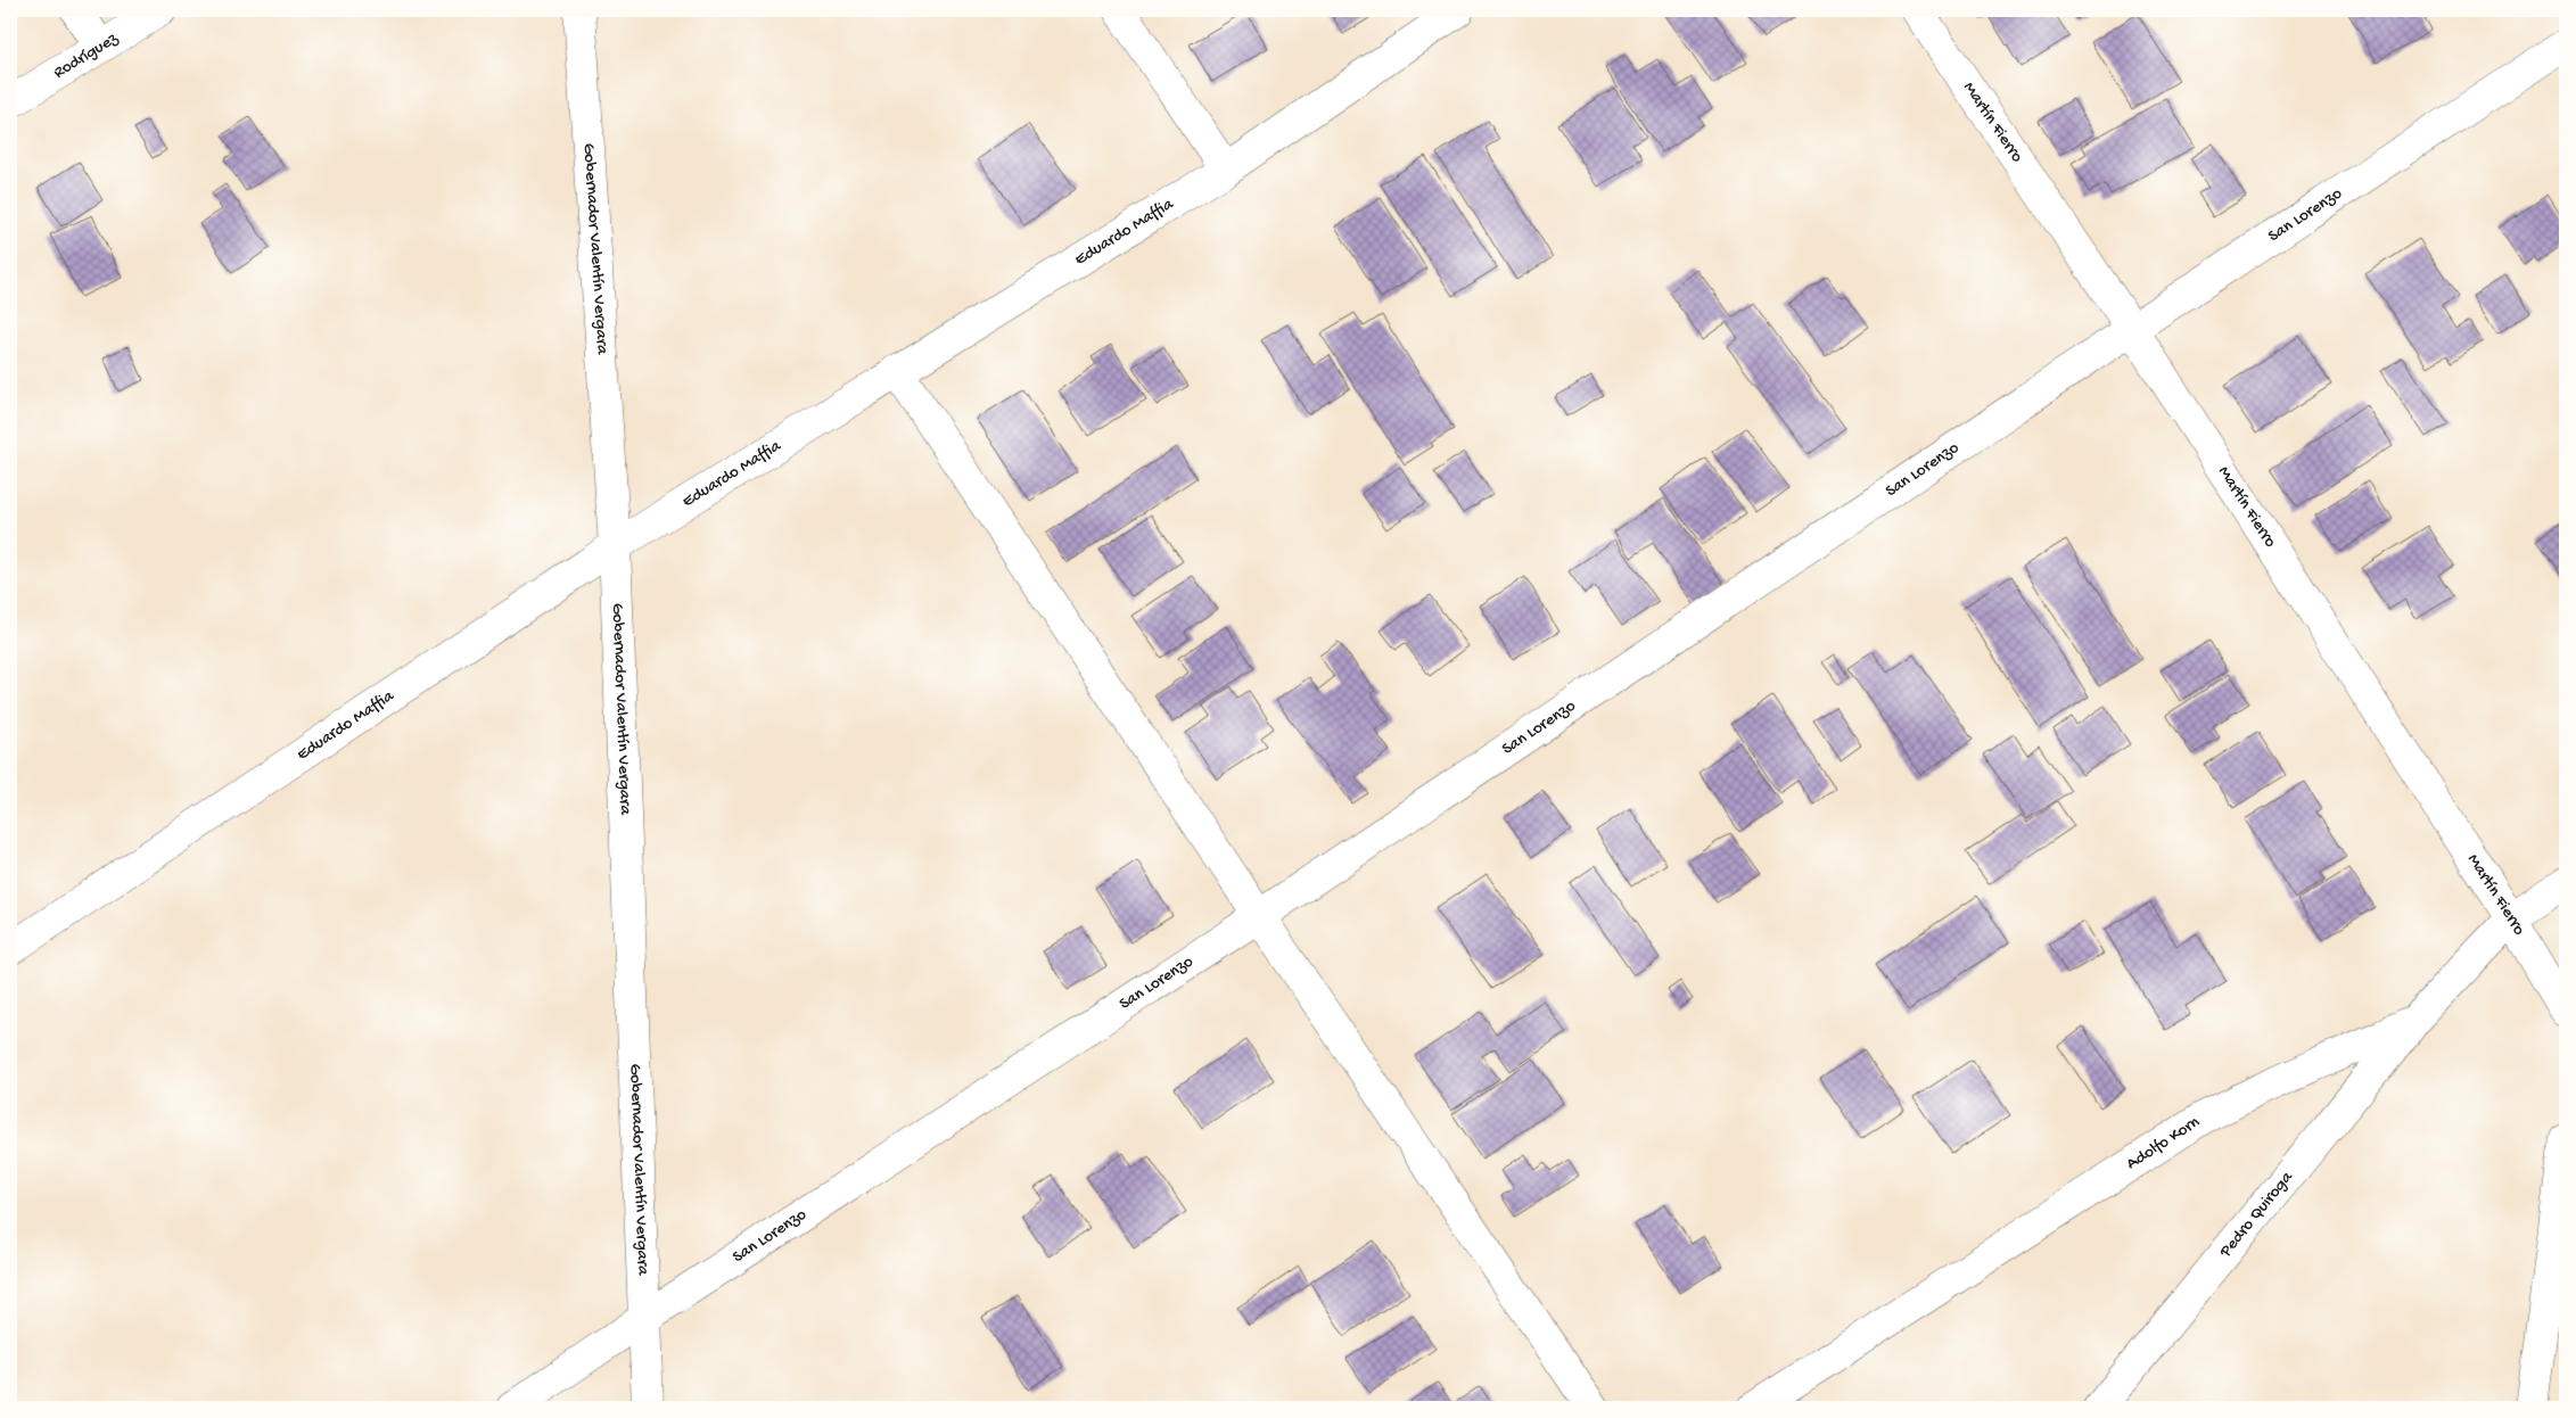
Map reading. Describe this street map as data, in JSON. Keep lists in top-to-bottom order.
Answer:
{
  "streets": {
    "street": [
      "Rodríguez",
      "Martín Fierro",
      "San Lorenzo",
      "Eduardo Maffia",
      "Gobernador Valentín Vergara",
      "Adolfo Korn",
      "Pedro Quiroga"
    ]
  },
  "crossings": [
    ["Martín Fierro", "San Lorenzo"],
    ["Martín Fierro", "Adolfo Korn"],
    ["San Lorenzo", "Gobernador Valentín Vergara"],
    ["Eduardo Maffia", "Gobernador Valentín Vergara"],
    ["Adolfo Korn", "Pedro Quiroga"]
  ]
}
